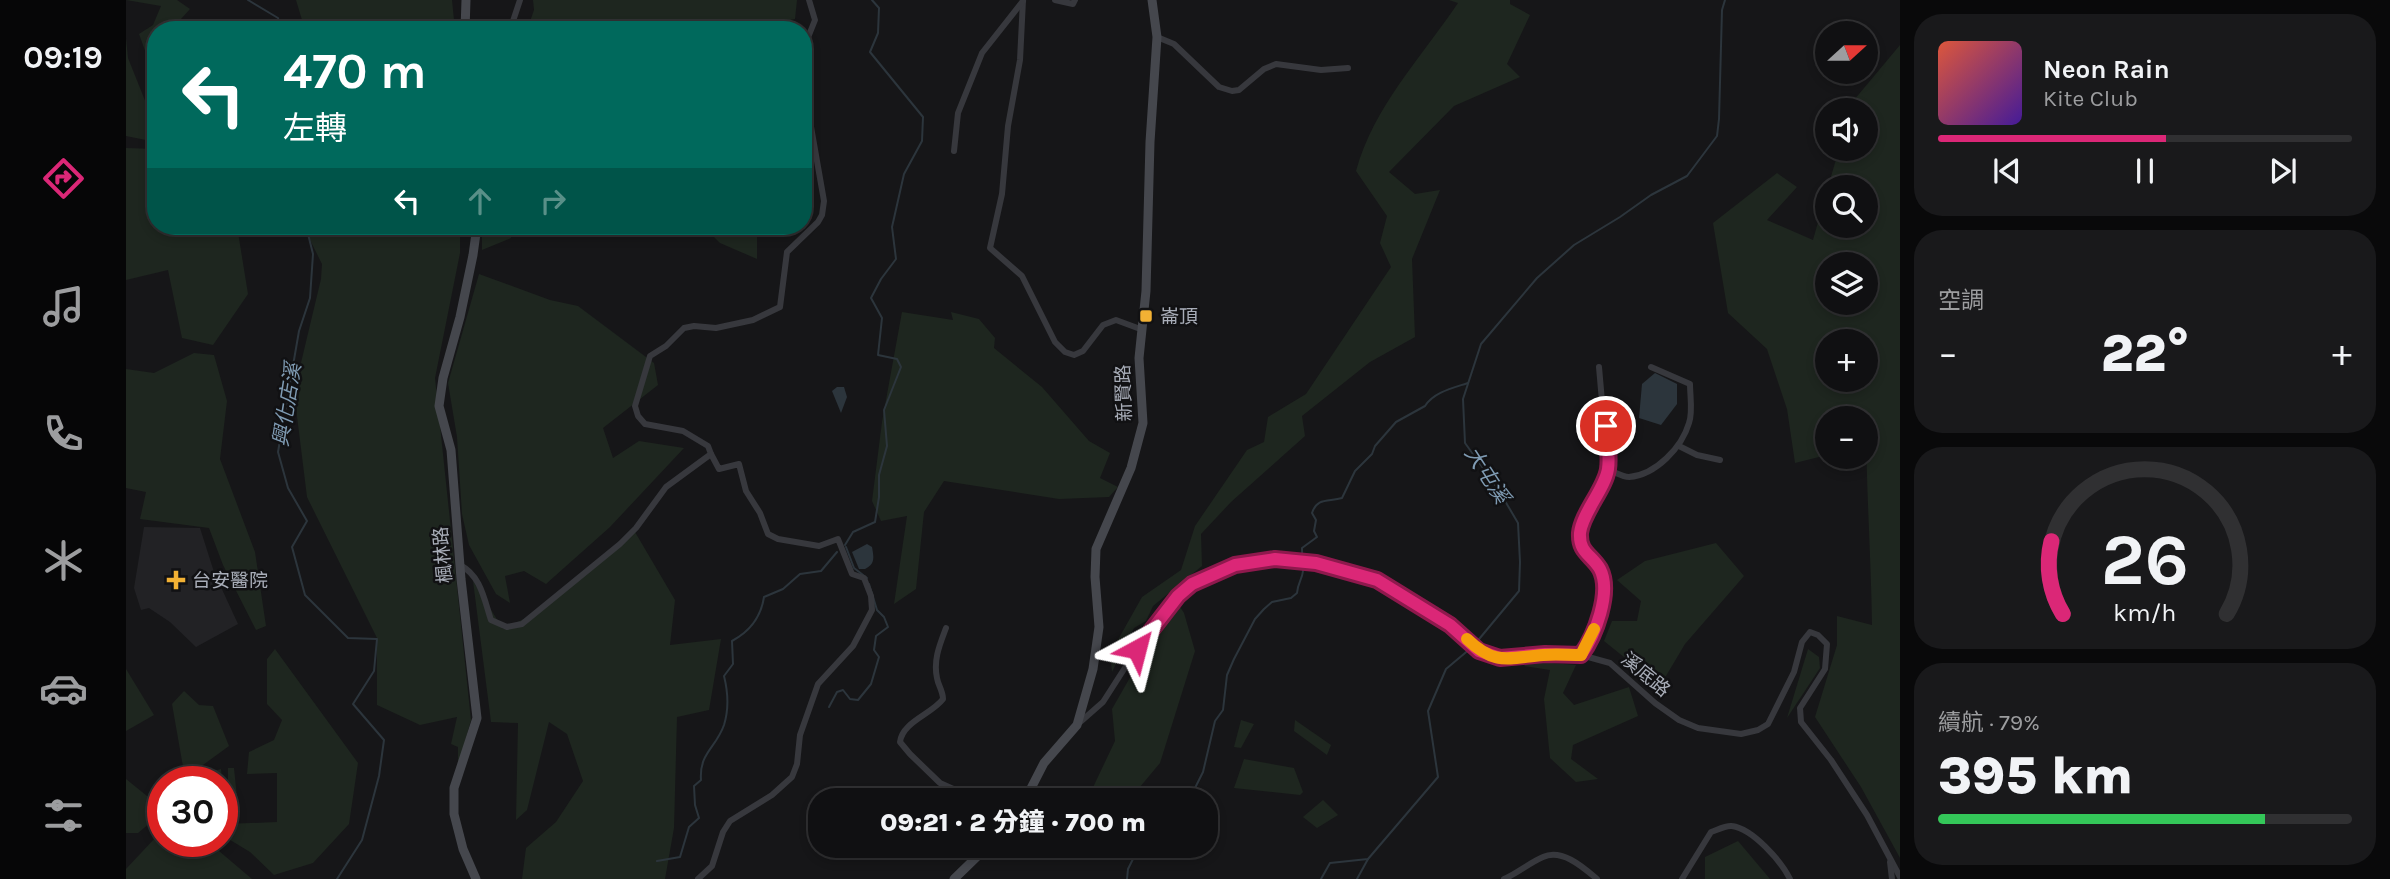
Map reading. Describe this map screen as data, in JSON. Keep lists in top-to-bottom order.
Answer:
{
  "streets": {
    "street": ["新賢路", "楓林路", "溪底路"]
  },
  "crossings": [
    ["新賢路", "溪底路"]
  ],
  "water": ["興化店溪", "大屯溪"],
  "places": {
    "transit": ["崙頂"],
    "health": ["台安醫院"]
  },
  "north": "right",
  "page": {
    "tabs": "09:19",
    "map_buttons": ["+", "−"],
    "turn": ["470 m", "左轉"],
    "song": ["Neon Rain", "Kite Club"],
    "tile": [
      "空調",
      ["續航 · 79%", "395 km"]
    ],
    "heat": ["−", "22°", "+"],
    "limit": "30",
    "trip": "09:21 · 2 分鐘 · 700 m",
    "gauge": ["26", "km/h"]
  }
}
